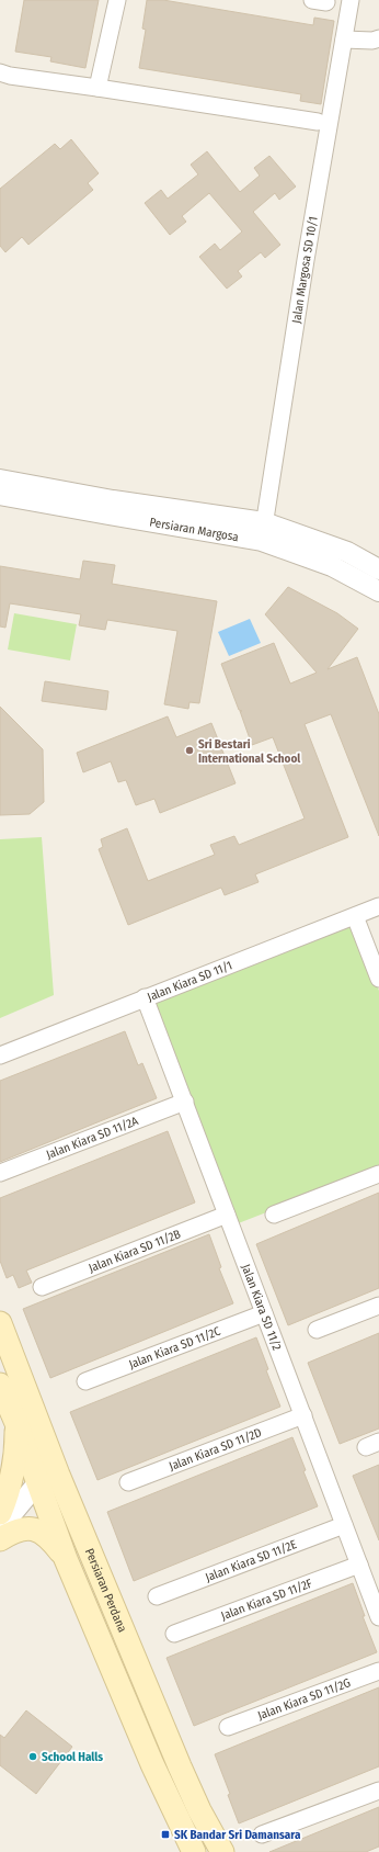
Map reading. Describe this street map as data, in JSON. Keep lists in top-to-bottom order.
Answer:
{
  "streets": {
    "main road": ["Persiaran Perdana"],
    "street": [
      "Jalan Margosa SD 10/1",
      "Persiaran Margosa",
      "Jalan Kiara SD 11/1",
      "Jalan Kiara SD 11/2A",
      "Jalan Kiara SD 11/2B",
      "Jalan Kiara SD 11/2",
      "Jalan Kiara SD 11/2C",
      "Jalan Kiara SD 11/2D",
      "Jalan Kiara SD 11/2E",
      "Jalan Kiara SD 11/2F",
      "Jalan Kiara SD 11/2G"
    ]
  },
  "crossings": [
    ["Jalan Margosa SD 10/1", "Persiaran Margosa"],
    ["Jalan Kiara SD 11/1", "Jalan Kiara SD 11/2"],
    ["Jalan Kiara SD 11/2A", "Jalan Kiara SD 11/2"],
    ["Jalan Kiara SD 11/2B", "Jalan Kiara SD 11/2"],
    ["Jalan Kiara SD 11/2", "Jalan Kiara SD 11/2C"],
    ["Jalan Kiara SD 11/2", "Jalan Kiara SD 11/2D"],
    ["Jalan Kiara SD 11/2", "Jalan Kiara SD 11/2E"],
    ["Jalan Kiara SD 11/2", "Jalan Kiara SD 11/2F"]
  ],
  "places": {
    "other": ["Sri Bestari International School", "School Halls"],
    "transit": ["SK Bandar Sri Damansara"]
  }
}
